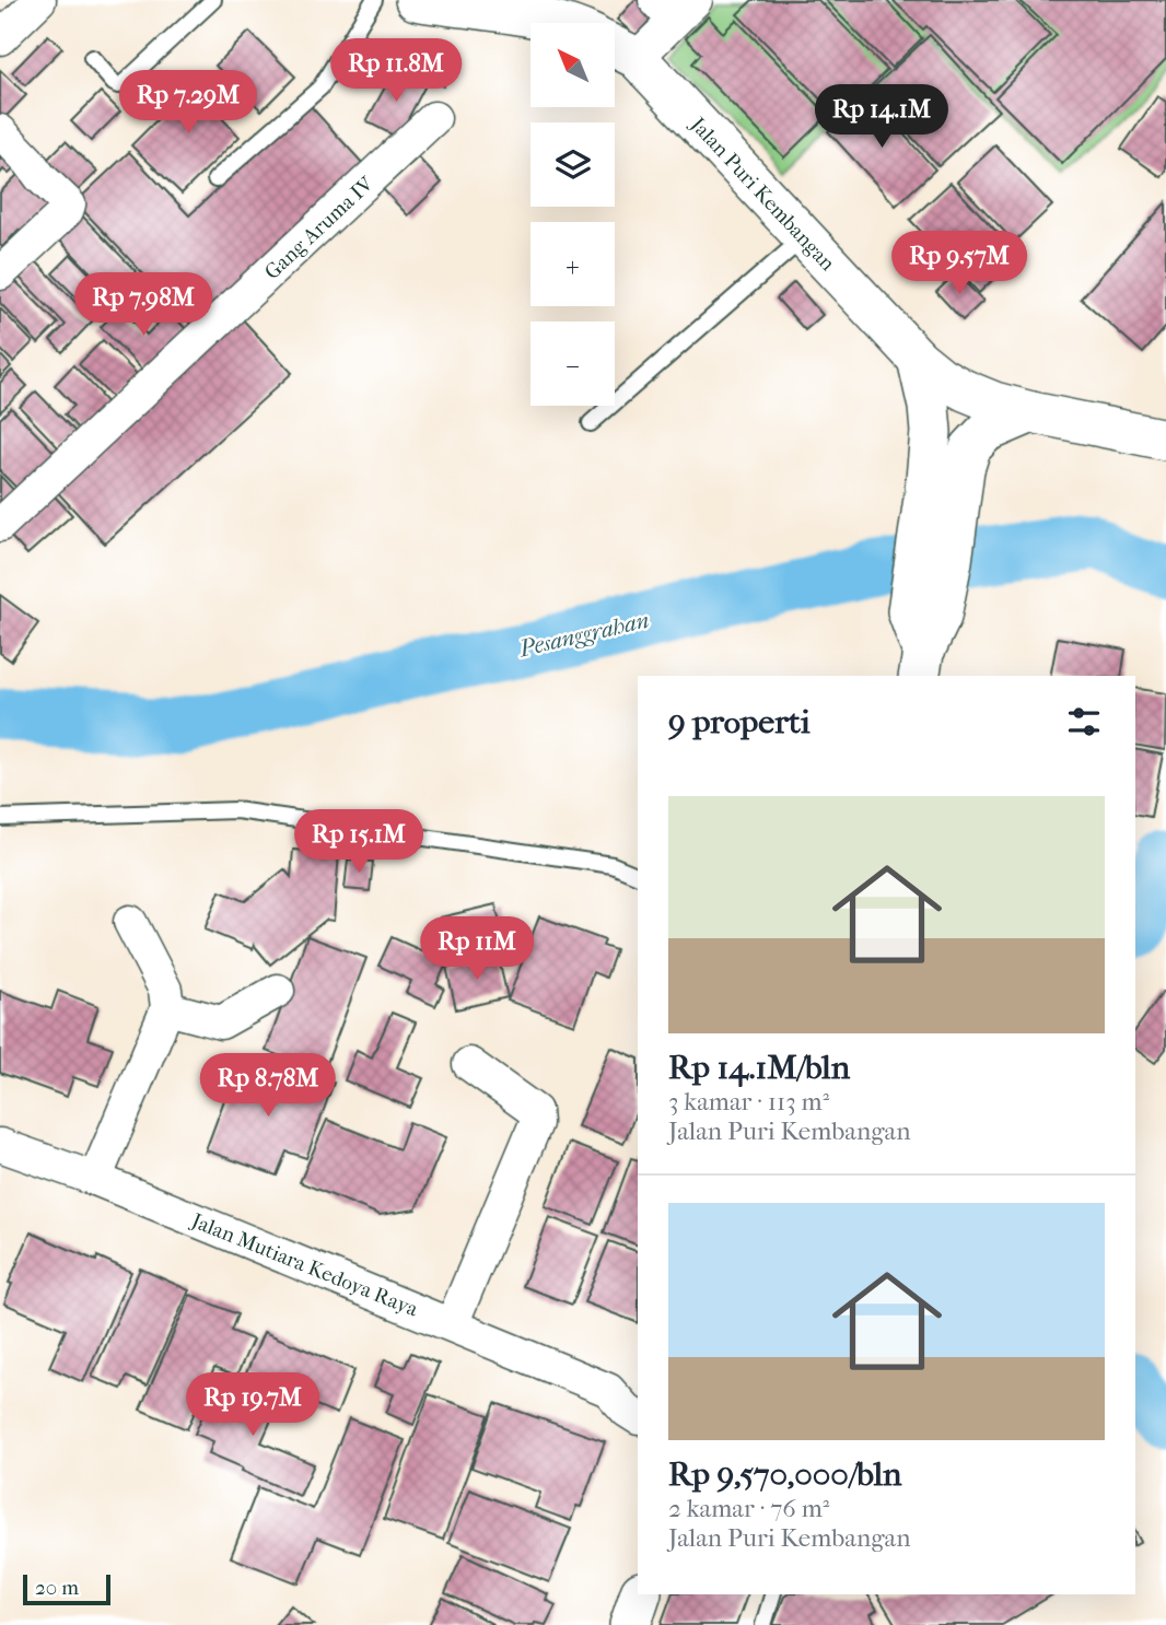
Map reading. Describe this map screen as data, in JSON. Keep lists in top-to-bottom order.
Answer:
{
  "streets": {
    "street": ["Jalan Puri Kembangan", "Gang Aruma IV", "Jalan Mutiara Kedoya Raya"]
  },
  "water": ["Pesanggrahan"],
  "scale_bar": "20 m",
  "north": "top left",
  "page": {
    "map_buttons": ["+", "−"],
    "price": [
      "Rp 11.8M",
      "Rp 7.29M",
      "Rp 14.1M",
      "Rp 9.57M",
      "Rp 7.98M",
      "Rp 15.1M",
      "Rp 11M",
      "Rp 8.78M",
      "Rp 19.7M"
    ],
    "heading": "9 properti",
    "list": [
      {
        "name": "Rp 14.1M/bln",
        "note": "3 kamar · 113 m² · Jalan Puri Kembangan"
      },
      {
        "name": "Rp 9,570,000/bln",
        "note": "2 kamar · 76 m² · Jalan Puri Kembangan"
      }
    ],
    "scale": "20 m"
  }
}
